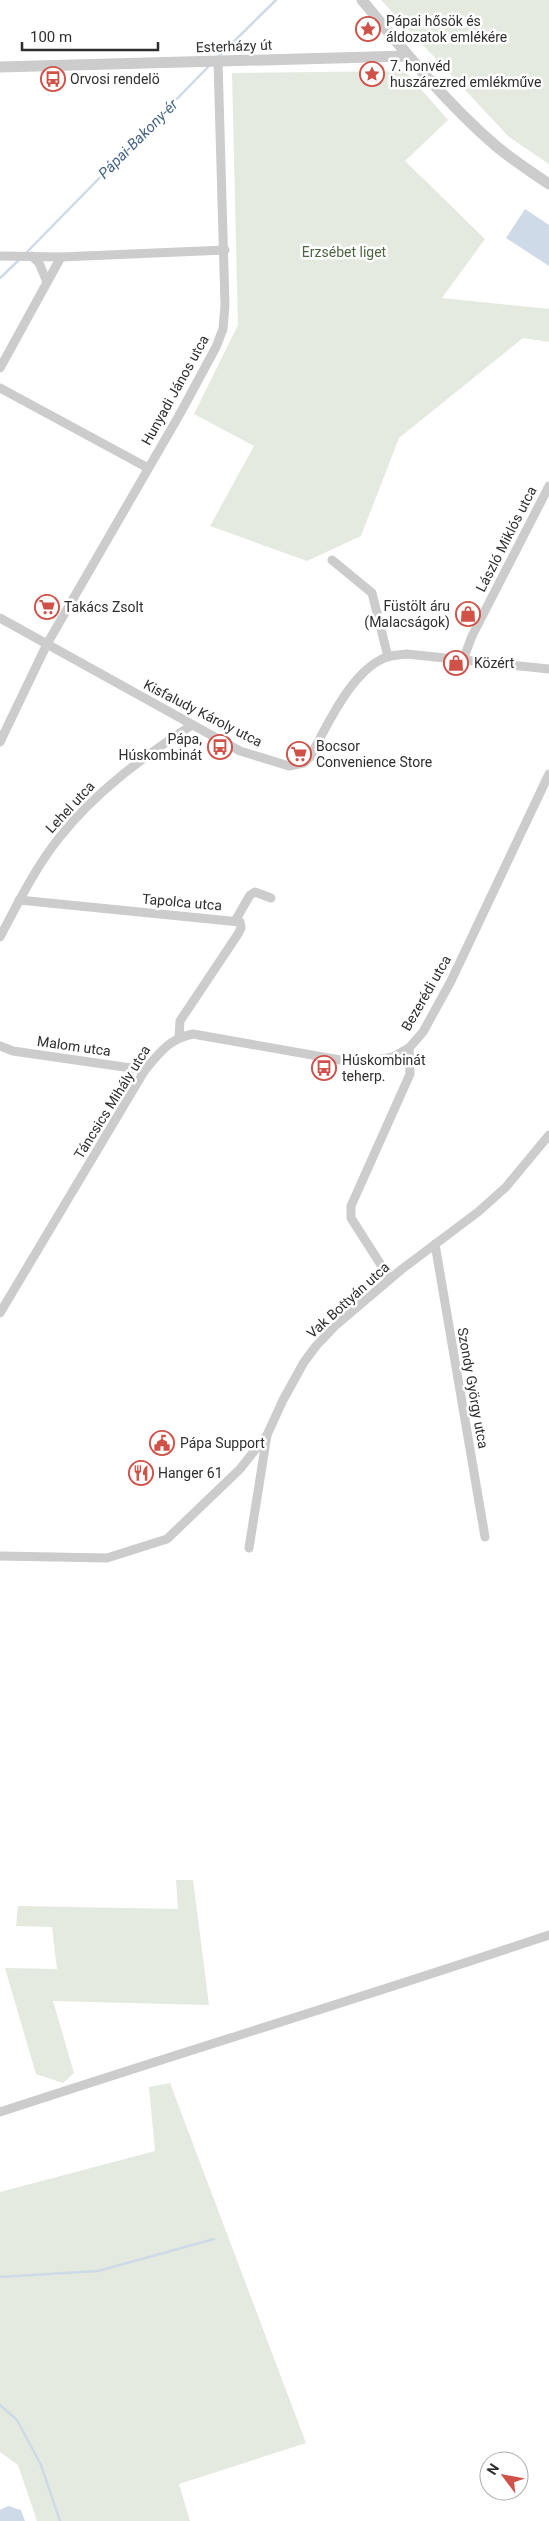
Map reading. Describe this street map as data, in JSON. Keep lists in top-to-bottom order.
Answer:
{
  "streets": {
    "street": [
      "Esterházy út",
      "Hunyadi János utca",
      "László Miklós utca",
      "Kisfaludy Károly utca",
      "Lehel utca",
      "Tapolca utca",
      "Bezerédi utca",
      "Malom utca",
      "Táncsics Mihály utca",
      "Vak Bottyán utca",
      "Szondy György utca"
    ]
  },
  "crossings": [
    ["Esterházy út", "Hunyadi János utca"],
    ["Hunyadi János utca", "Kisfaludy Károly utca"],
    ["Kisfaludy Károly utca", "Lehel utca"],
    ["Lehel utca", "Tapolca utca"],
    ["Tapolca utca", "Táncsics Mihály utca"],
    ["Bezerédi utca", "Vak Bottyán utca"],
    ["Malom utca", "Táncsics Mihály utca"],
    ["Vak Bottyán utca", "Szondy György utca"]
  ],
  "water": ["Pápai-Bakony-ér"],
  "parks": ["Erzsébet liget"],
  "places": {
    "place": ["Pápai hősök és áldozatok emlékére", "7. honvéd huszárezred emlékműve"],
    "bus stop": ["Orvosi rendelö", "Pápa, Húskombinát", "Húskombinát teherp."],
    "supermarket": ["Takács Zsolt", "Bocsor Convenience Store"],
    "shop": ["Füstölt áru (Malacságok)", "Közért"],
    "public building": ["Pápa Support"],
    "restaurant": ["Hanger 61"]
  },
  "scale_bar": "100 m",
  "north": "top left"
}
